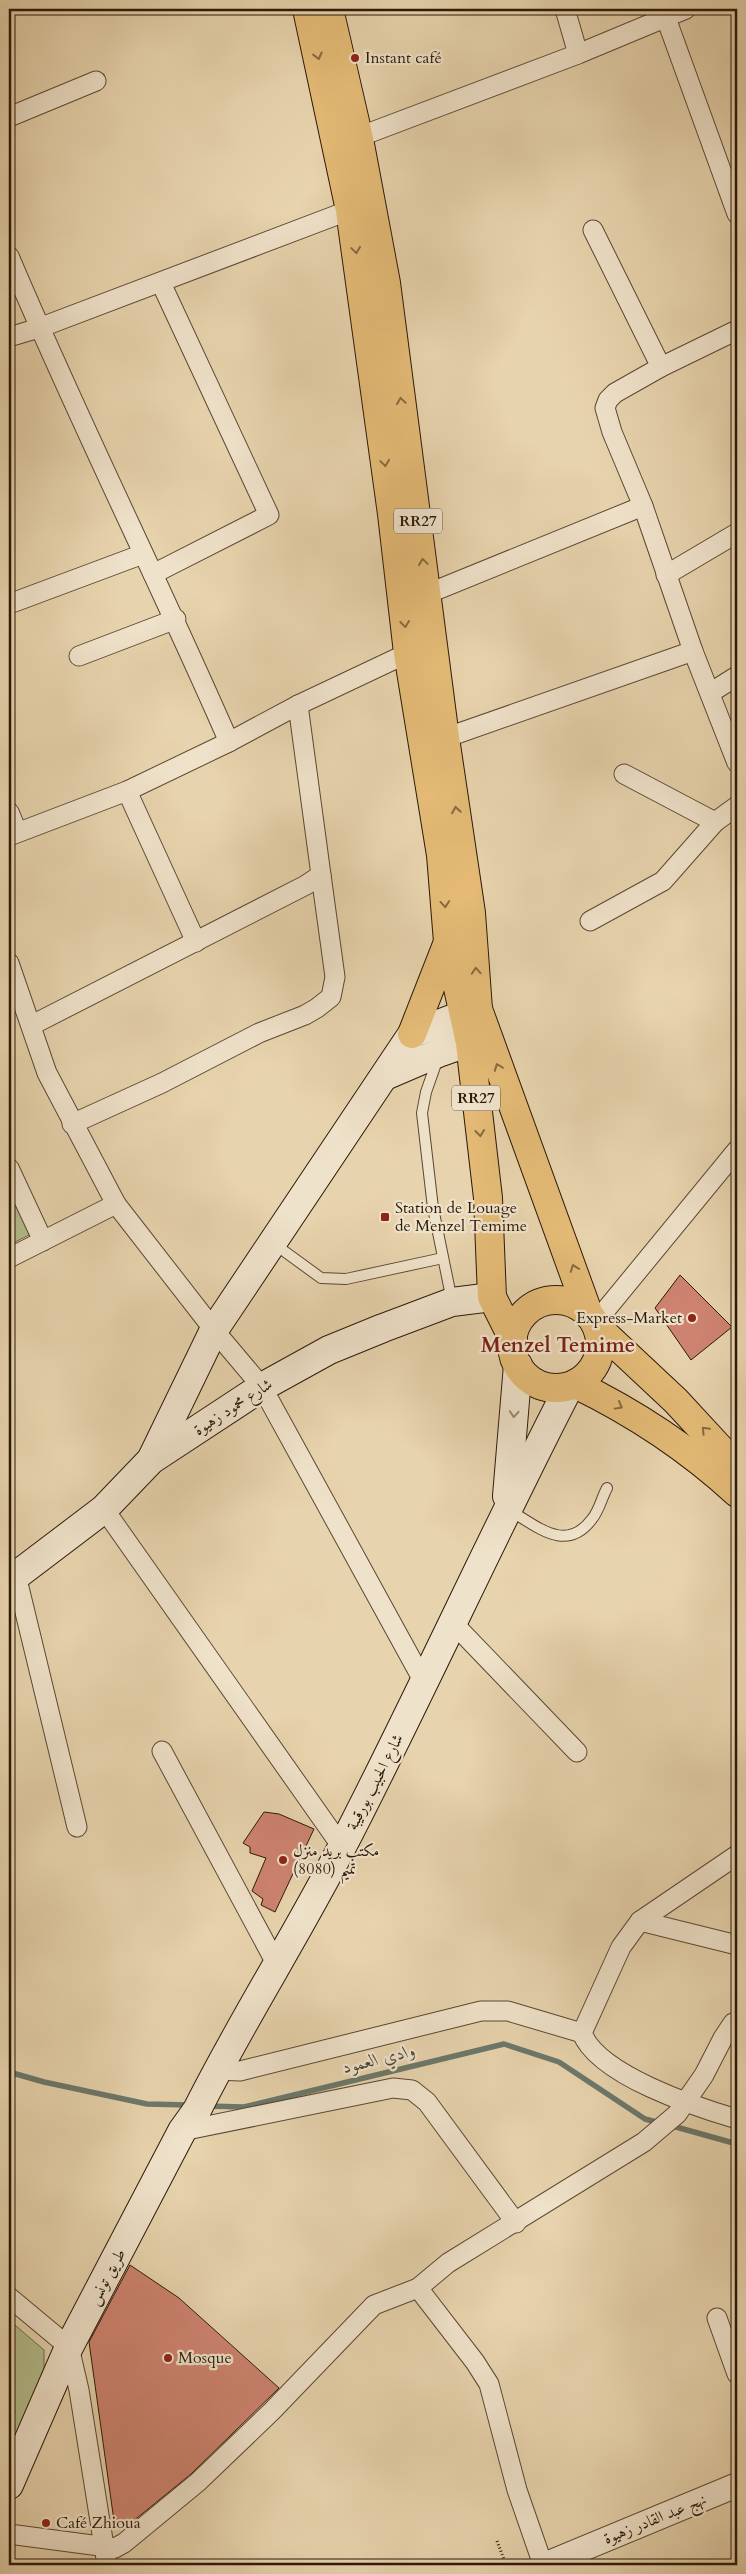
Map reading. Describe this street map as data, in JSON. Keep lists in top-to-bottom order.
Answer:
{
  "streets": {
    "main road": [
      "RR27",
      "شارع محمود زهيوة",
      "شارع الحبيب بورقيبة",
      "طريق تونس"
    ],
    "street": ["نهج عبد القادر زهيوة"]
  },
  "crossings": [
    ["RR27", "شارع محمود زهيوة"],
    ["RR27", "شارع الحبيب بورقيبة"],
    ["شارع الحبيب بورقيبة", "طريق تونس"]
  ],
  "districts": ["Menzel Temime"],
  "water": ["وادي العمود"],
  "places": {
    "other": [
      "Instant café",
      "Express-Market",
      "مكتب بريد منزل تميم (8080)",
      "Mosque",
      "Café Zhioua"
    ],
    "transit": ["Station de Louage de Menzel Temime"]
  }
}
